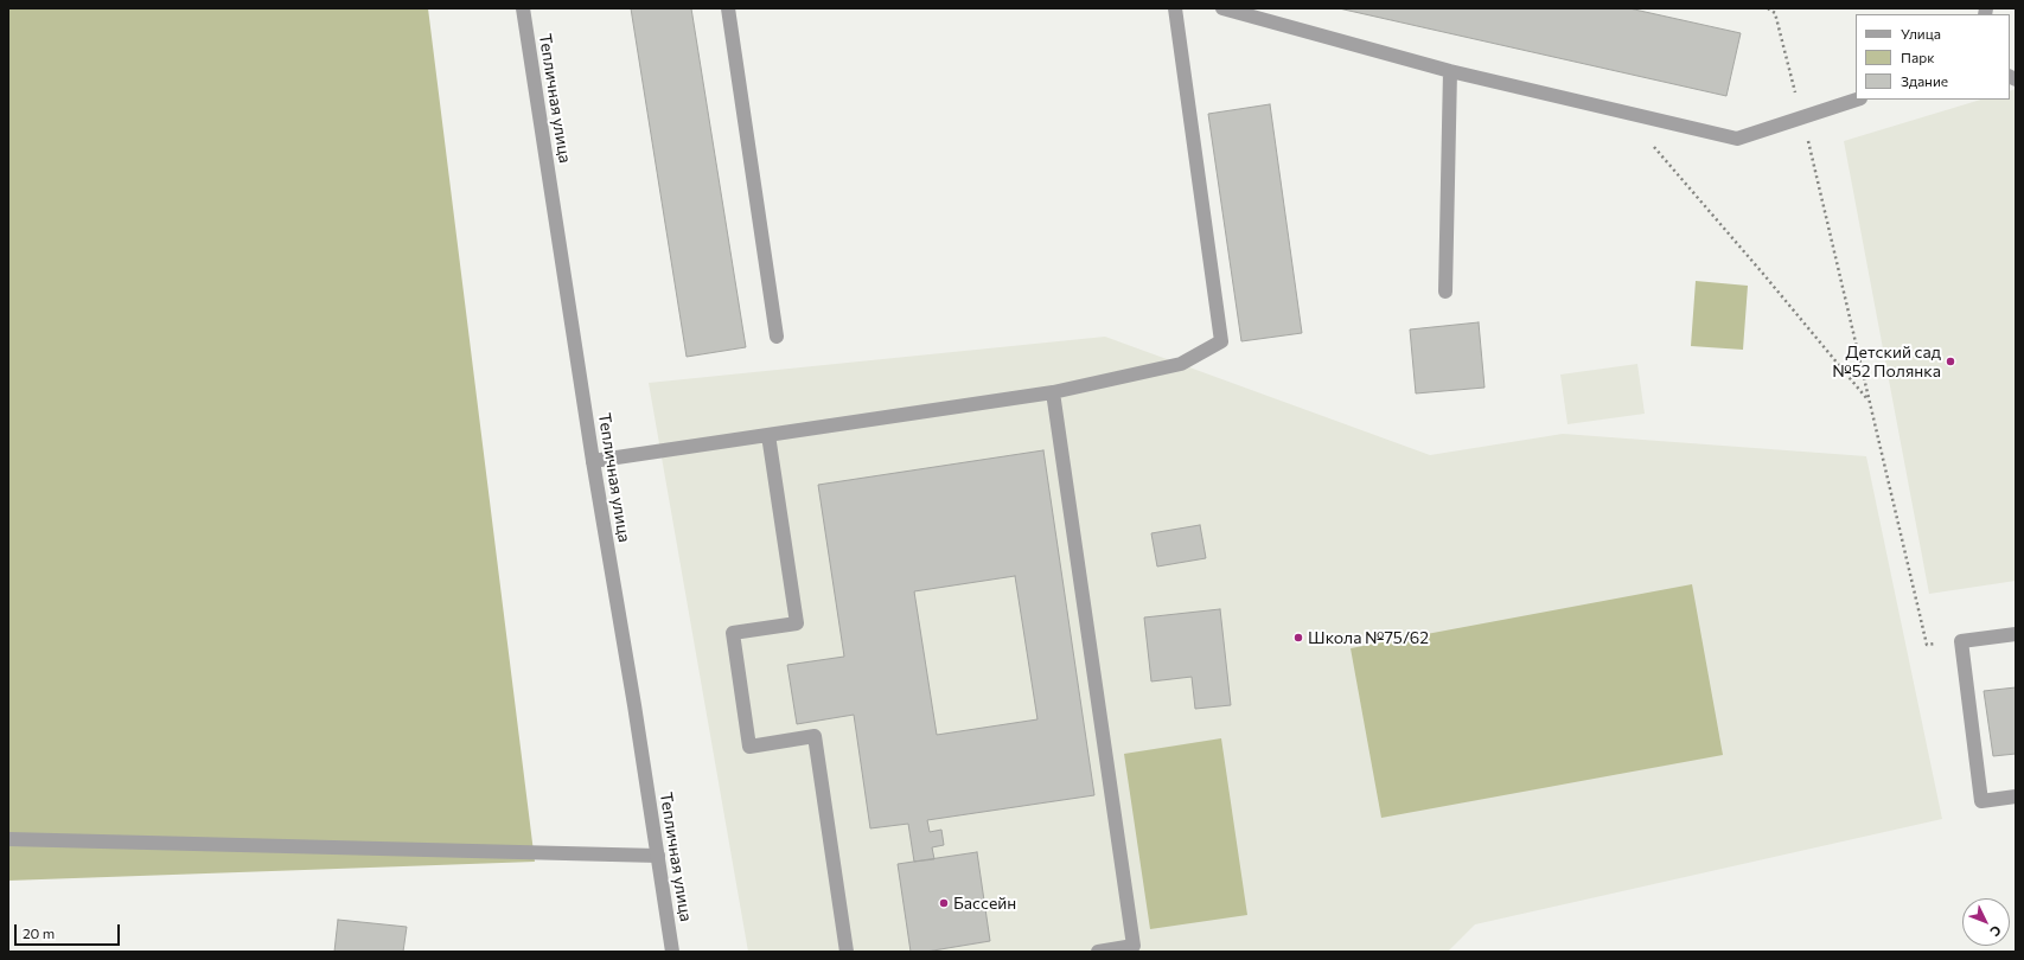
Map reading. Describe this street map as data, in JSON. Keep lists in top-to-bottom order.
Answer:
{
  "streets": {
    "street": ["Тепличная улица"]
  },
  "places": ["Детский сад №52 Полянка", "Школа №75/62", "Бассейн"],
  "legend": ["Улица", "Парк", "Здание"],
  "scale_bar": "20 m",
  "north": "bottom right"
}
